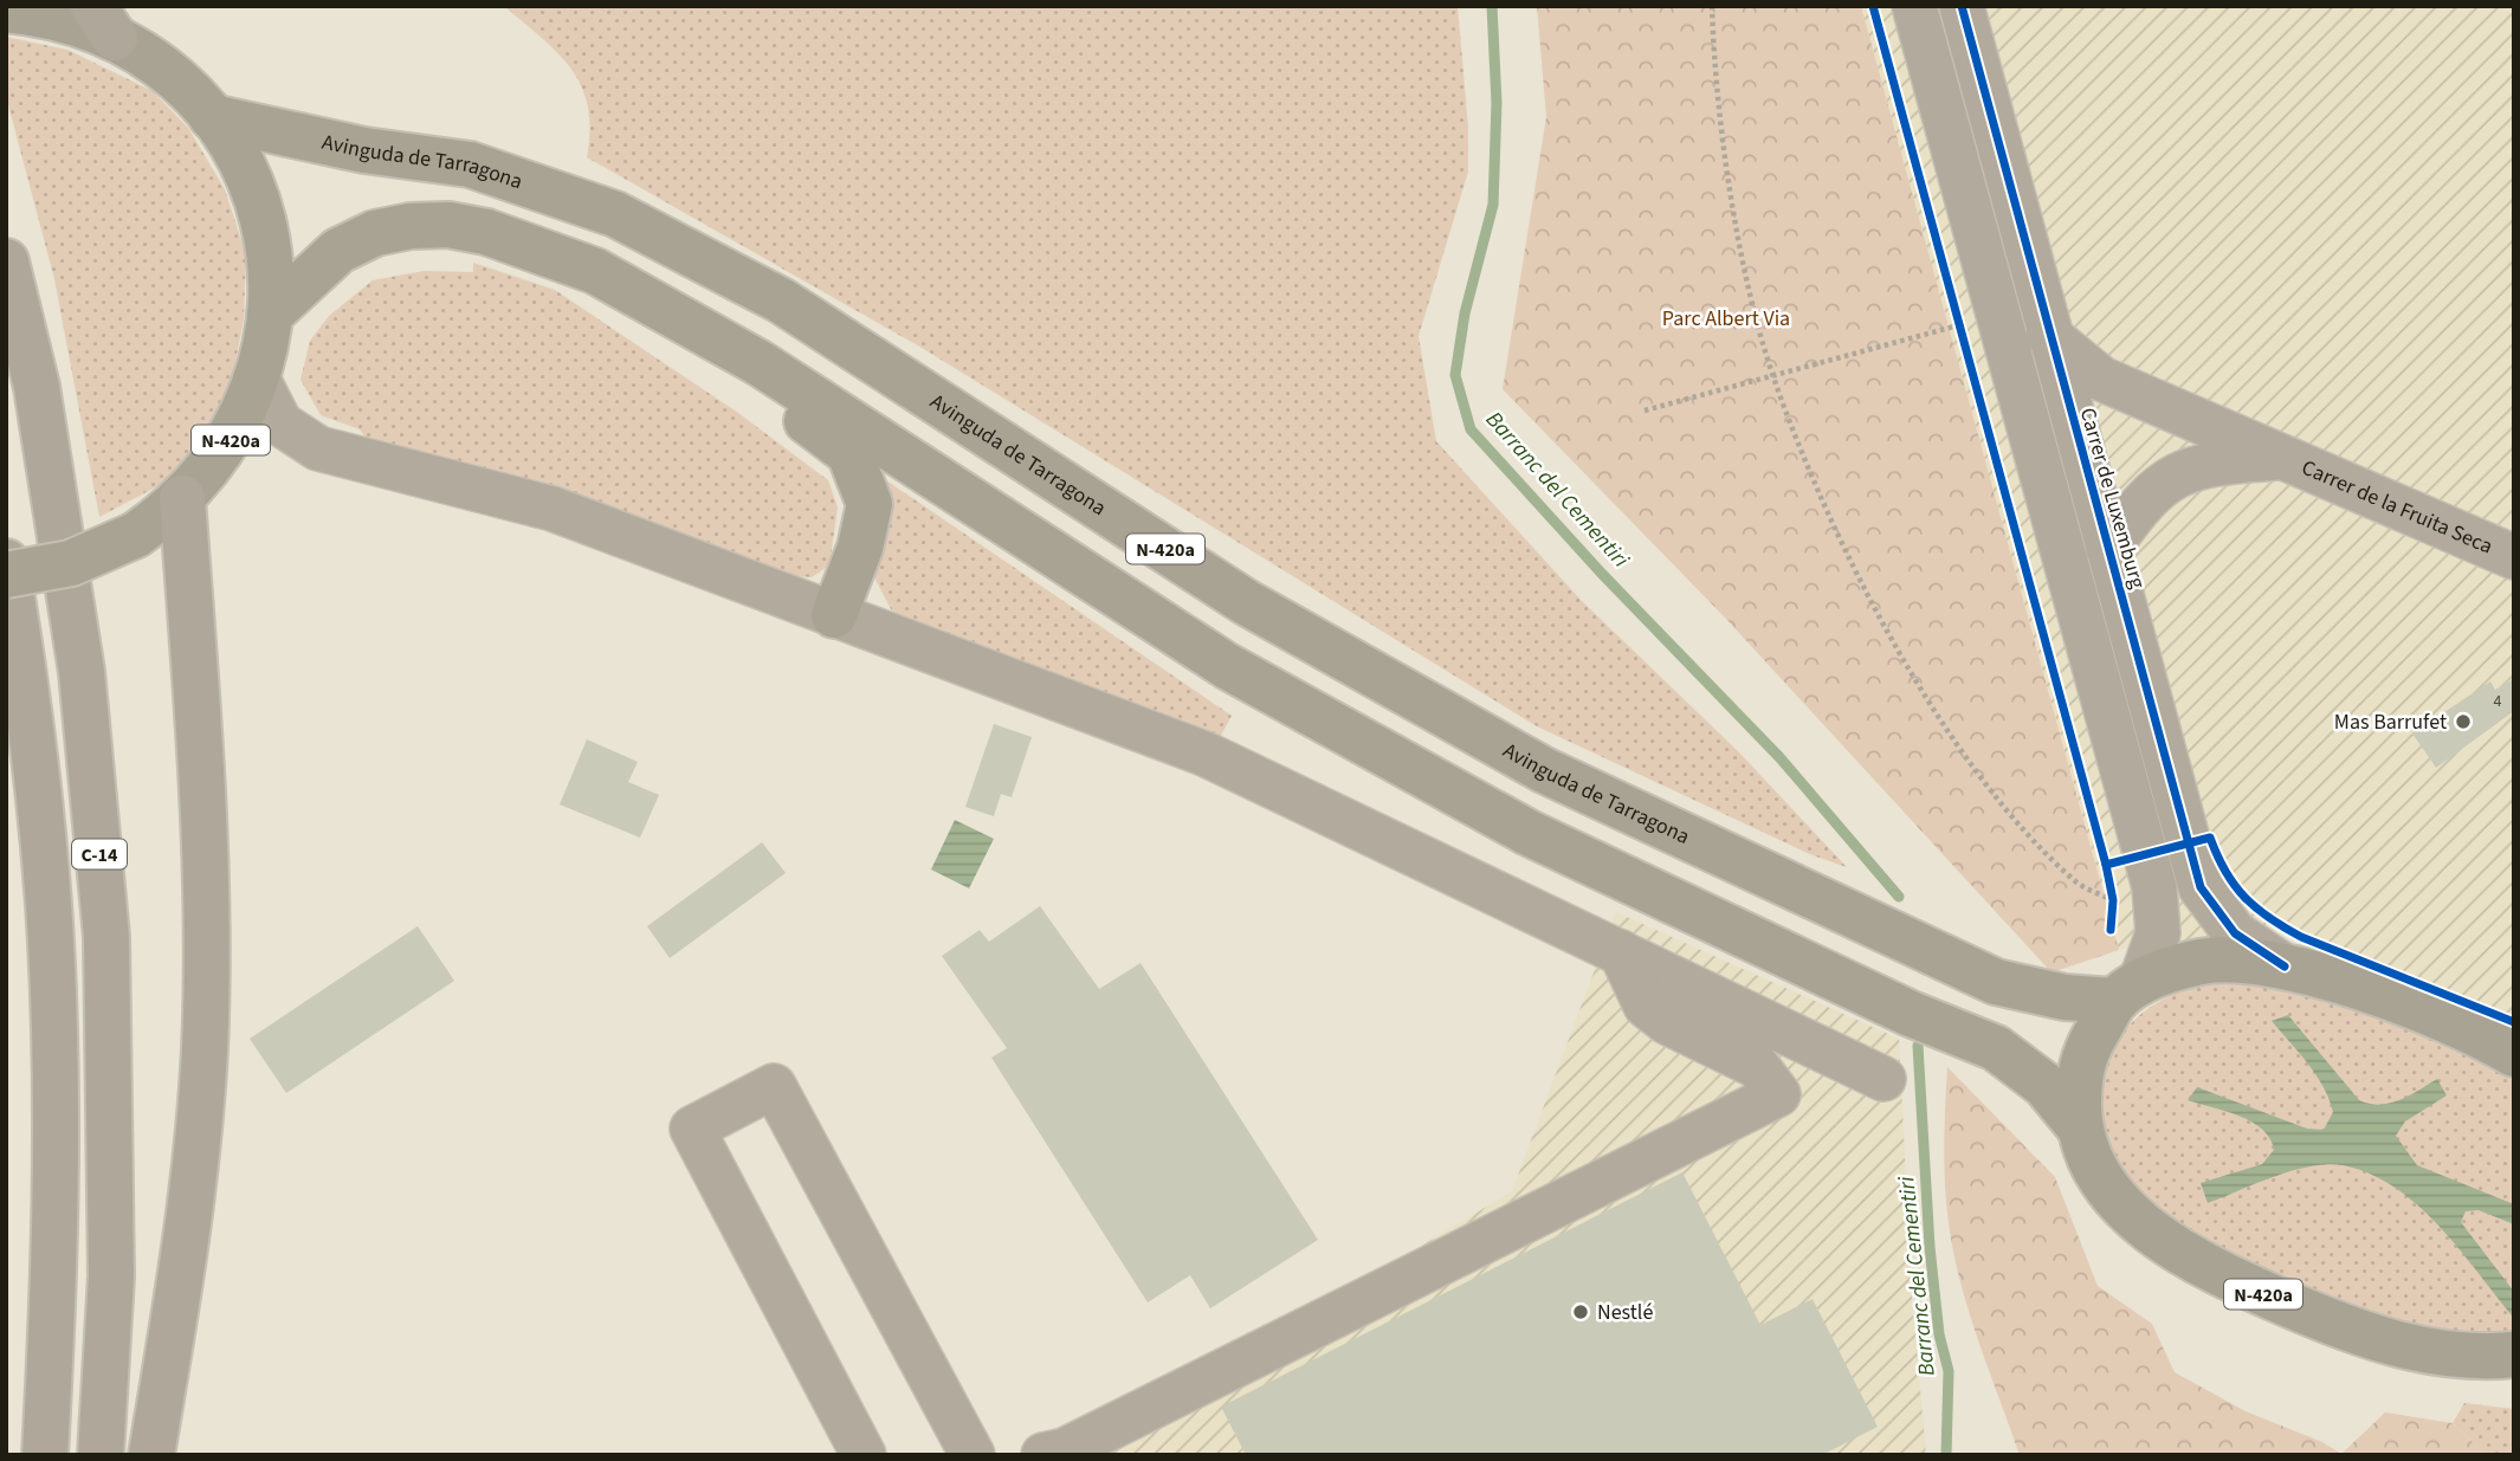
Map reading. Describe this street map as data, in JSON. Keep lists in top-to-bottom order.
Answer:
{
  "streets": {
    "highway": ["C-14"],
    "main road": ["Avinguda de Tarragona", "N-420a"],
    "street": ["Carrer de Luxemburg", "Carrer de la Fruita Seca"]
  },
  "crossings": [
    ["Avinguda de Tarragona", "N-420a"],
    ["N-420a", "Carrer de Luxemburg"],
    ["Carrer de Luxemburg", "Carrer de la Fruita Seca"]
  ],
  "water": ["Barranc del Cementiri"],
  "parks": ["Parc Albert Via"],
  "places": ["Mas Barrufet", "Nestlé"],
  "house_numbers": ["4"]
}
